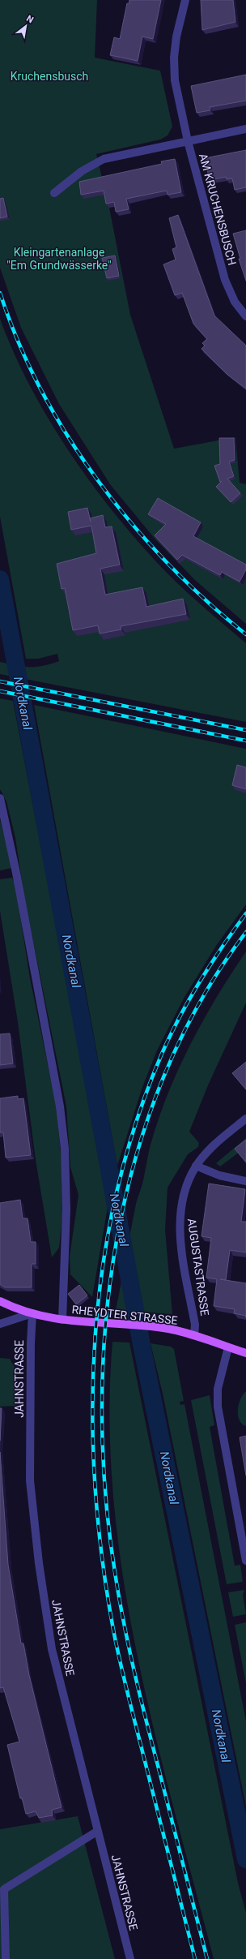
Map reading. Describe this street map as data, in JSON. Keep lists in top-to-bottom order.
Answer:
{
  "streets": {
    "main road": ["RHEYDTER STRASSE"],
    "street": ["AM KRUCHENSBUSCH", "AUGUSTASTRASSE", "JAHNSTRASSE"]
  },
  "crossings": [
    ["AUGUSTASTRASSE", "RHEYDTER STRASSE"],
    ["RHEYDTER STRASSE", "JAHNSTRASSE"]
  ],
  "water": ["Nordkanal"],
  "parks": ["Kruchensbusch", "Kleingartenanlage \"Em Grundwässerke\""],
  "north": "top right"
}
